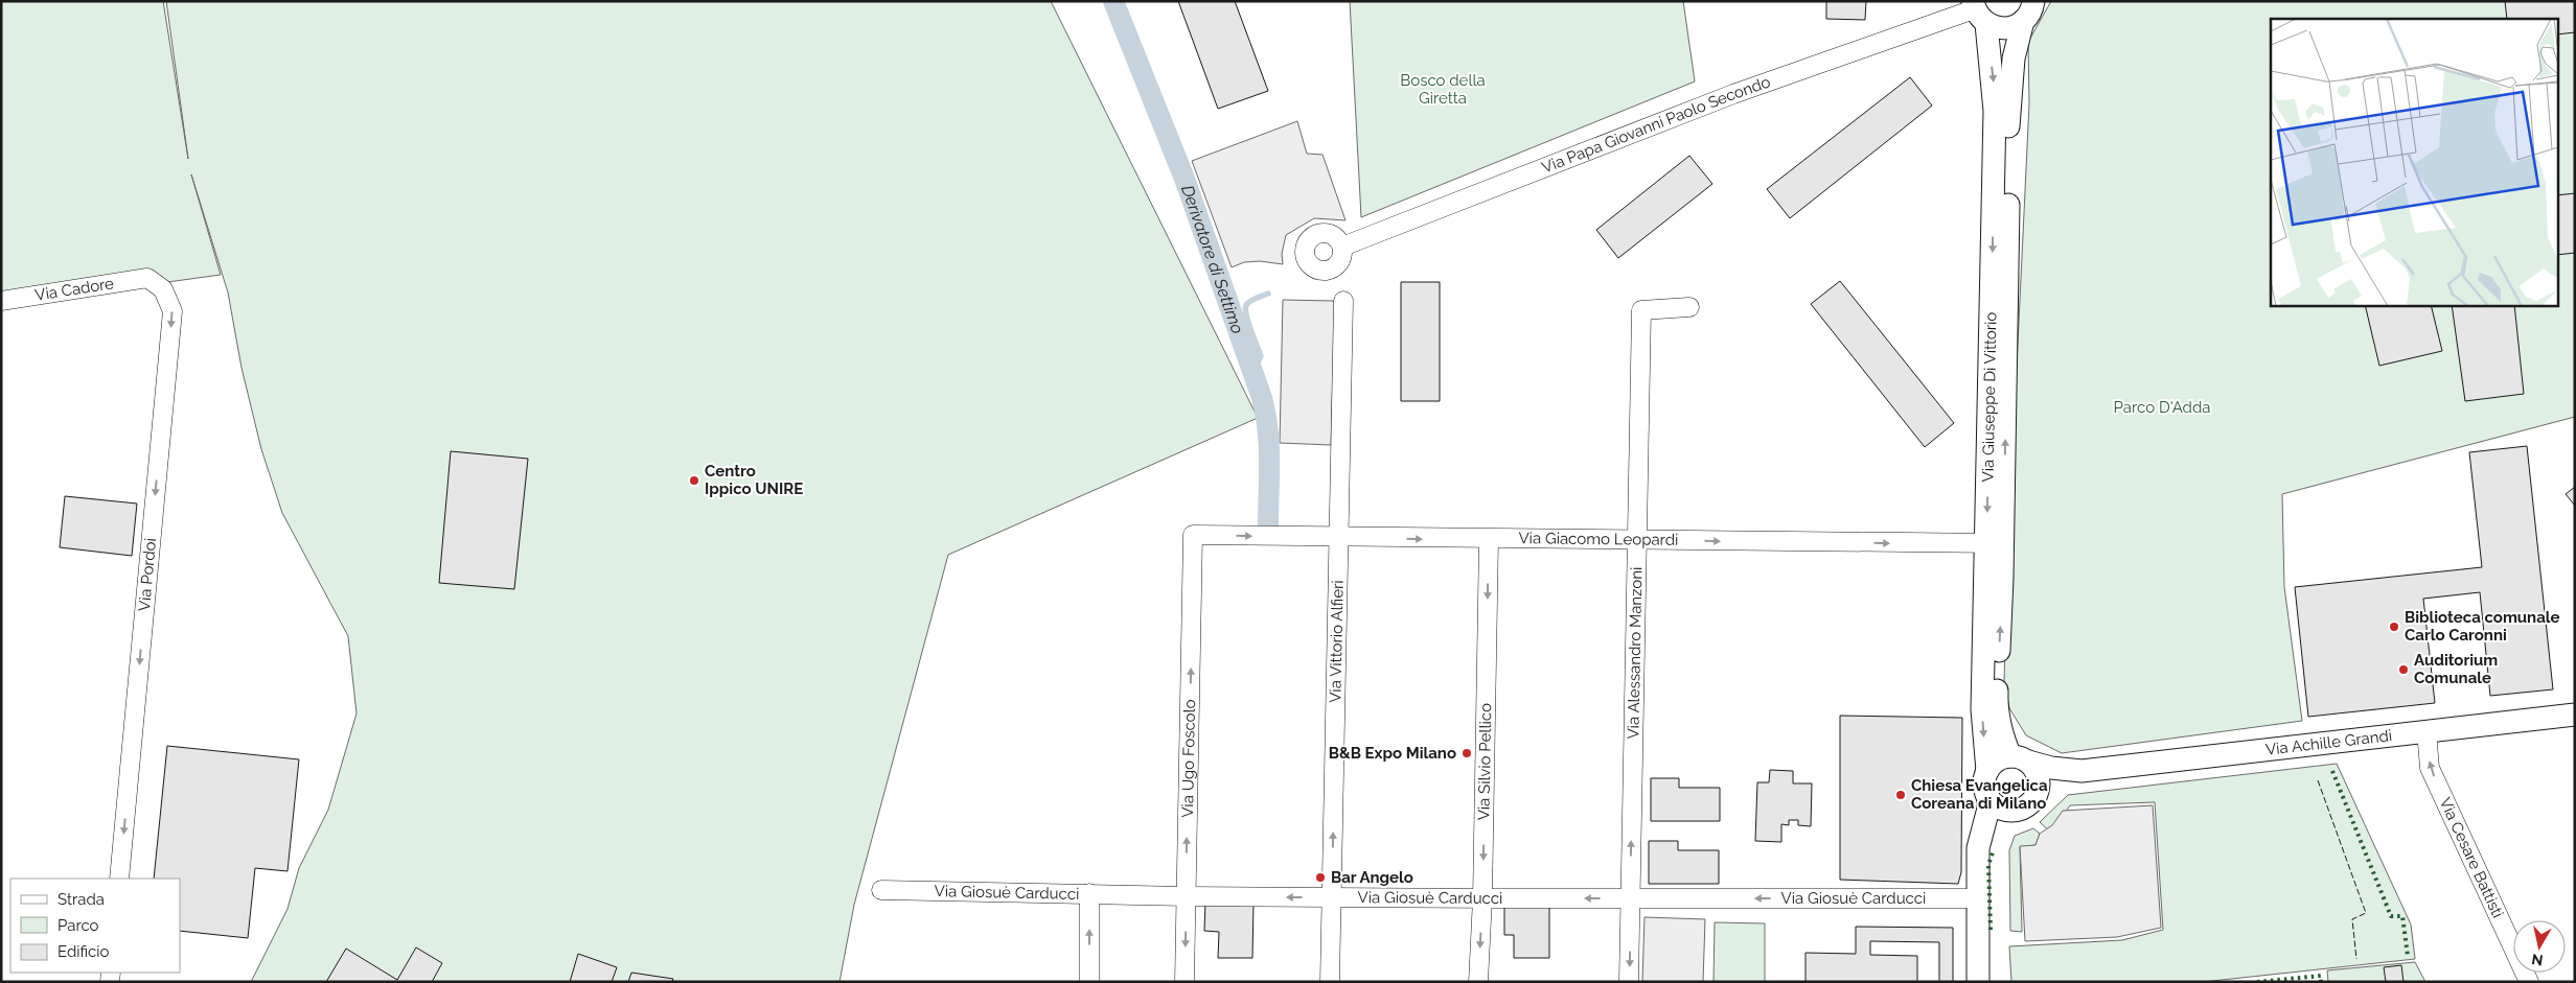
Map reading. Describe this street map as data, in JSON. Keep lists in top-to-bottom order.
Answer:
{
  "streets": {
    "street": [
      "Via Papa Giovanni Paolo Secondo",
      "Via Cadore",
      "Via Giuseppe Di Vittorio",
      "Via Giacomo Leopardi",
      "Via Pordoi",
      "Via Vittorio Alfieri",
      "Via Alessandro Manzoni",
      "Via Achille Grandi",
      "Via Ugo Foscolo",
      "Via Silvio Pellico",
      "Via Cesare Battisti",
      "Via Giosuè Carducci"
    ]
  },
  "crossings": [
    ["Via Papa Giovanni Paolo Secondo", "Via Giuseppe Di Vittorio"],
    ["Via Cadore", "Via Pordoi"],
    ["Via Giuseppe Di Vittorio", "Via Giacomo Leopardi"],
    ["Via Giuseppe Di Vittorio", "Via Achille Grandi"],
    ["Via Giacomo Leopardi", "Via Vittorio Alfieri"],
    ["Via Giacomo Leopardi", "Via Alessandro Manzoni"],
    ["Via Giacomo Leopardi", "Via Ugo Foscolo"],
    ["Via Giacomo Leopardi", "Via Silvio Pellico"],
    ["Via Vittorio Alfieri", "Via Giosuè Carducci"],
    ["Via Alessandro Manzoni", "Via Giosuè Carducci"],
    ["Via Achille Grandi", "Via Cesare Battisti"],
    ["Via Ugo Foscolo", "Via Giosuè Carducci"],
    ["Via Silvio Pellico", "Via Giosuè Carducci"]
  ],
  "one_way": [
    "Via Giacomo Leopardi",
    "Via Pordoi",
    "Via Vittorio Alfieri",
    "Via Silvio Pellico",
    "Via Cesare Battisti",
    "Via Giosuè Carducci"
  ],
  "water": ["Derivatore di Settimo"],
  "parks": ["Bosco della Giretta", "Parco D'Adda"],
  "places": [
    "Centro Ippico UNIRE",
    "Biblioteca comunale Carlo Caronni",
    "Auditorium Comunale",
    "B&B Expo Milano",
    "Chiesa Evangelica Coreana di Milano",
    "Bar Angelo"
  ],
  "legend": ["Strada", "Parco", "Edificio"],
  "north": "bottom"
}
